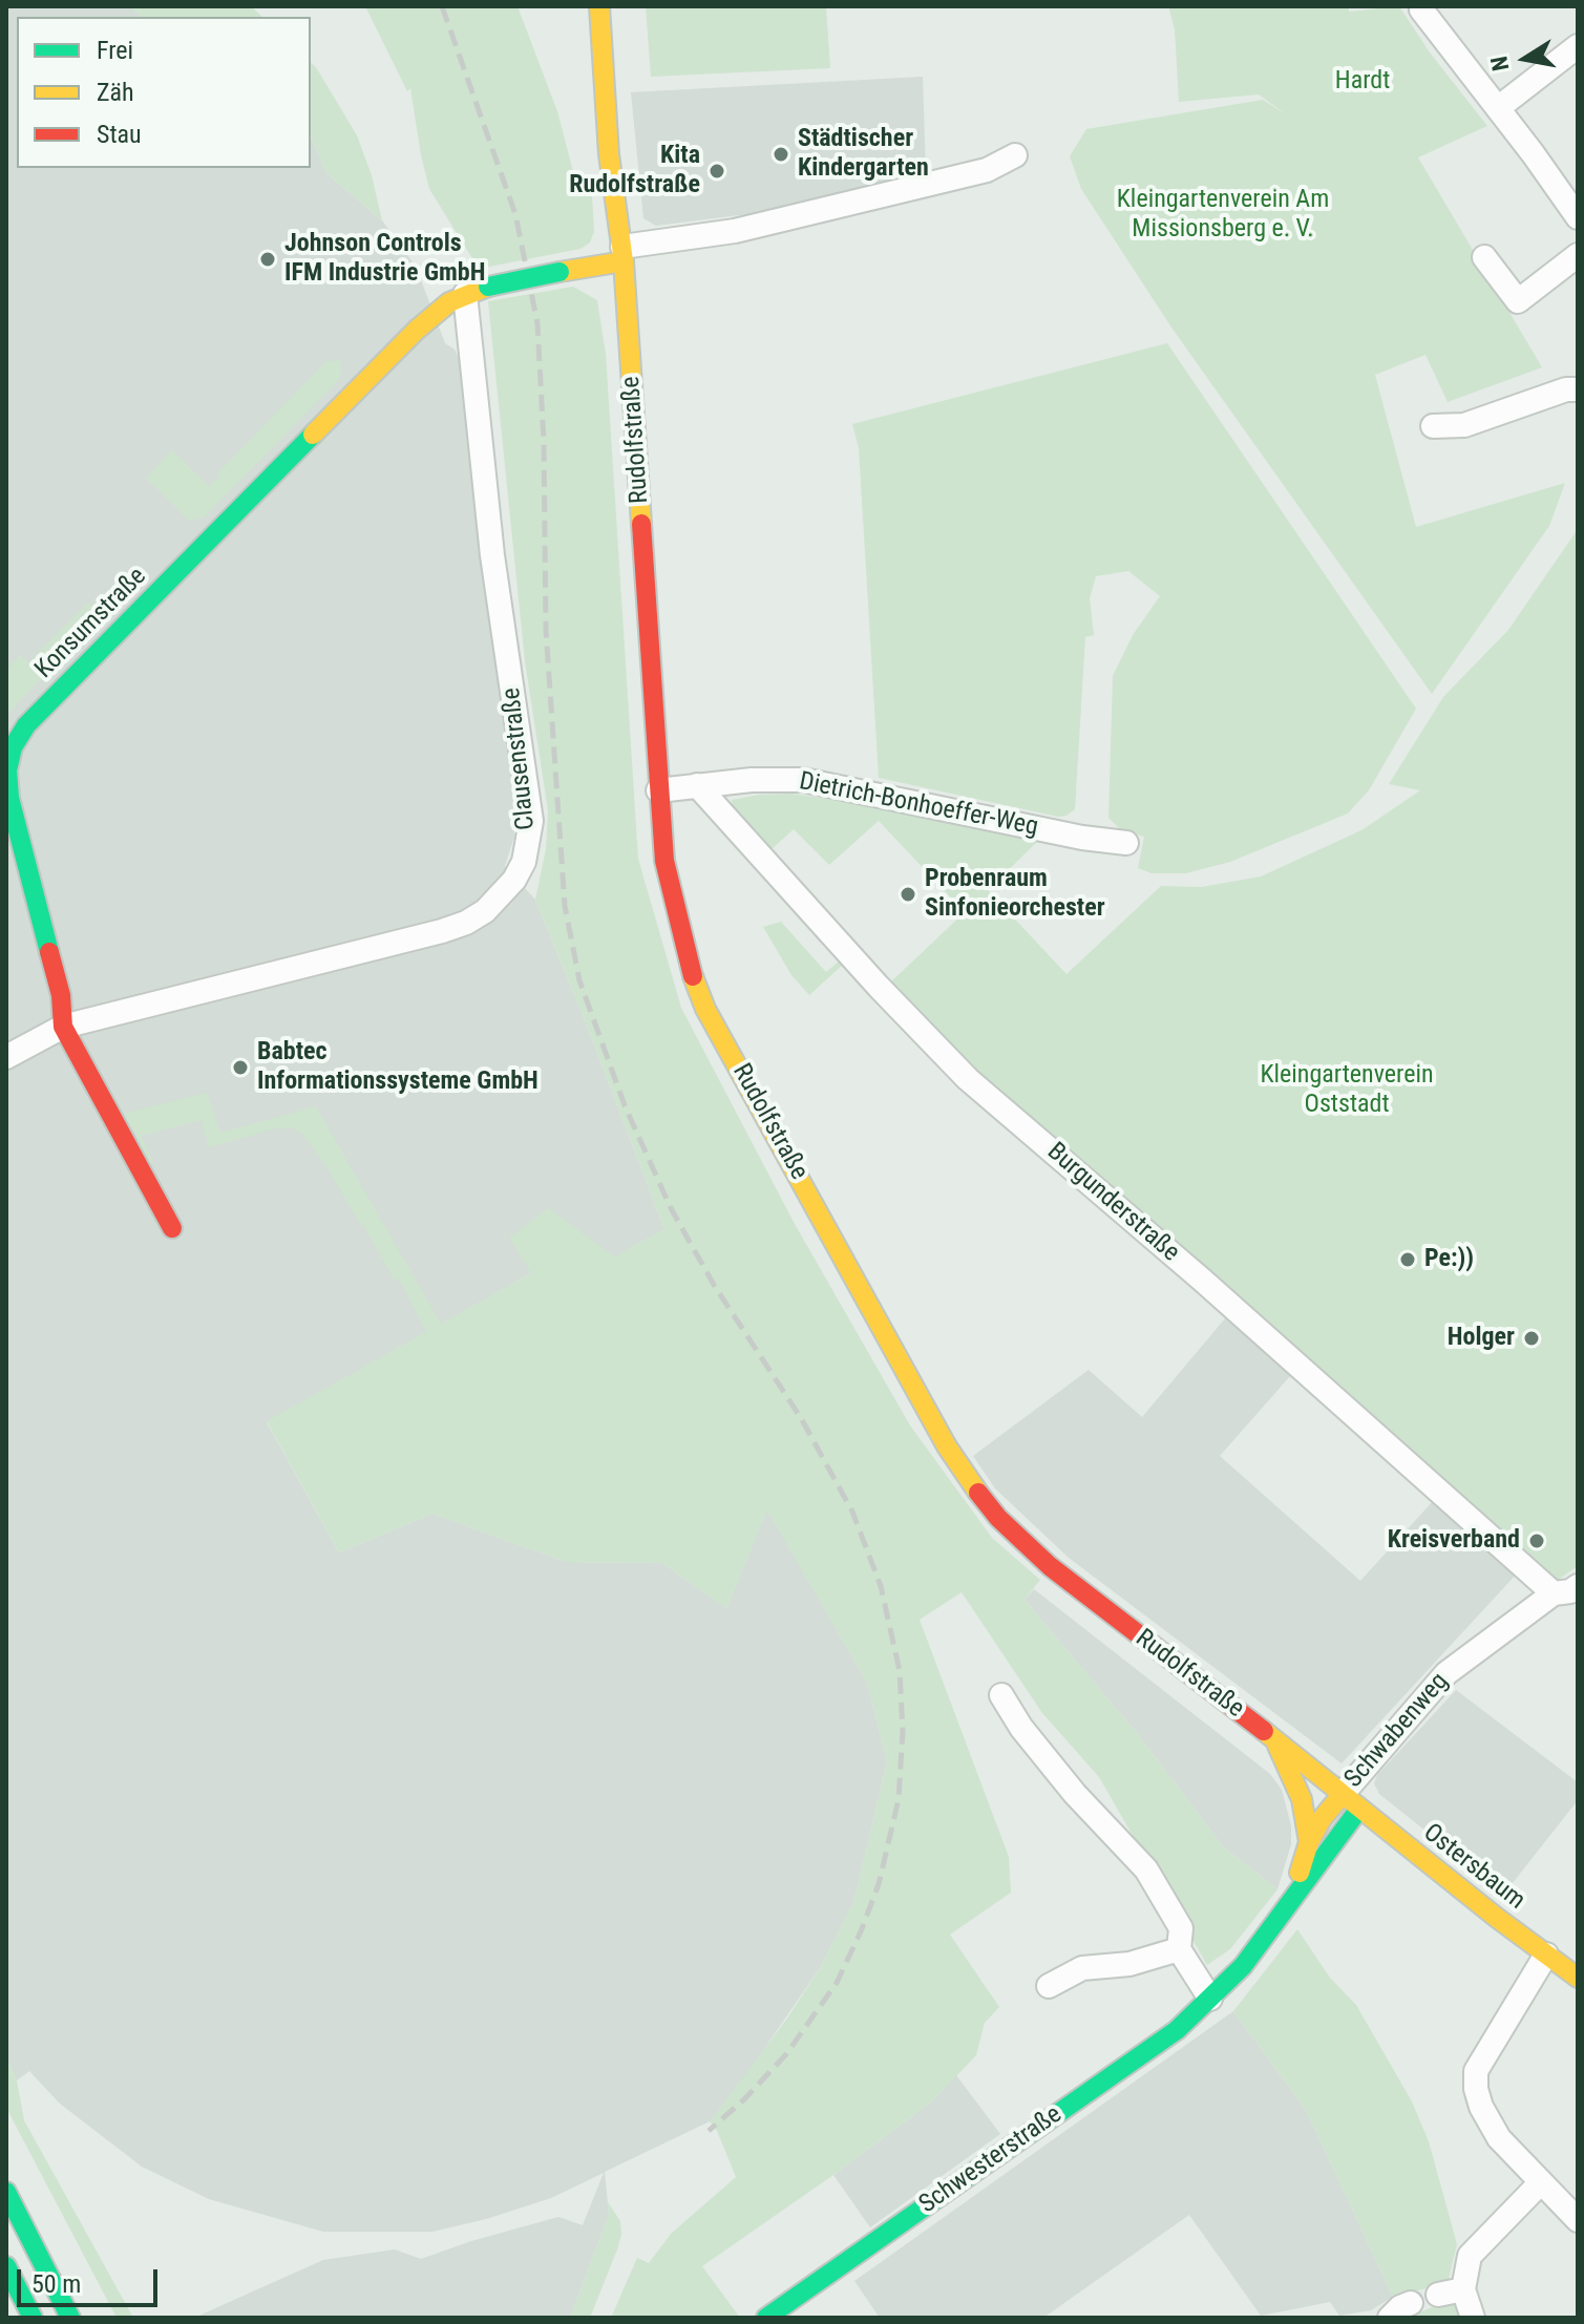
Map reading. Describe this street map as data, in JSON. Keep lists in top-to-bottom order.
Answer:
{
  "streets": {
    "main road": [
      "Rudolfstraße",
      "Konsumstraße",
      "Ostersbaum",
      "Schwesterstraße"
    ],
    "street": [
      "Clausenstraße",
      "Dietrich-Bonhoeffer-Weg",
      "Burgunderstraße",
      "Schwabenweg"
    ]
  },
  "crossings": [
    ["Rudolfstraße", "Konsumstraße"],
    ["Rudolfstraße", "Dietrich-Bonhoeffer-Weg"],
    ["Rudolfstraße", "Schwabenweg"],
    ["Rudolfstraße", "Ostersbaum"],
    ["Rudolfstraße", "Schwesterstraße"],
    ["Konsumstraße", "Clausenstraße"],
    ["Dietrich-Bonhoeffer-Weg", "Burgunderstraße"],
    ["Burgunderstraße", "Schwabenweg"],
    ["Schwabenweg", "Ostersbaum"],
    ["Schwabenweg", "Schwesterstraße"],
    ["Ostersbaum", "Schwesterstraße"]
  ],
  "parks": ["Hardt", "Kleingartenverein Am Missionsberg e. V.", "Kleingartenverein Oststadt"],
  "places": [
    "Städtischer Kindergarten",
    "Kita Rudolfstraße",
    "Johnson Controls IFM Industrie GmbH",
    "Probenraum Sinfonieorchester",
    "Babtec Informationssysteme GmbH",
    "Pe:))",
    "Holger",
    "Kreisverband"
  ],
  "legend": ["Frei", "Zäh", "Stau"],
  "scale_bar": "50 m",
  "north": "left"
}
